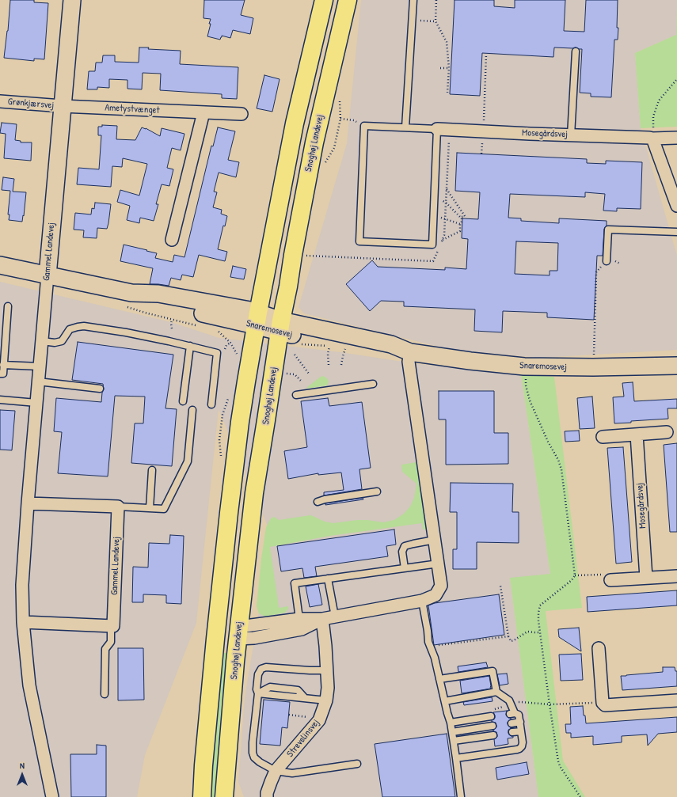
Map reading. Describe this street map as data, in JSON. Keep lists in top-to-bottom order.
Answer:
{
  "streets": {
    "main road": ["Snoghøj Landevej"],
    "street": [
      "Grønkjærsvej",
      "Ametystvænget",
      "Mosegårdsvej",
      "Gammel Landevej",
      "Snaremosevej",
      "Strevelinsvej"
    ]
  },
  "crossings": [
    ["Grønkjærsvej", "Ametystvænget"],
    ["Grønkjærsvej", "Gammel Landevej"],
    ["Ametystvænget", "Gammel Landevej"],
    ["Snoghøj Landevej", "Snaremosevej"],
    ["Gammel Landevej", "Snaremosevej"]
  ],
  "north": "top"
}
